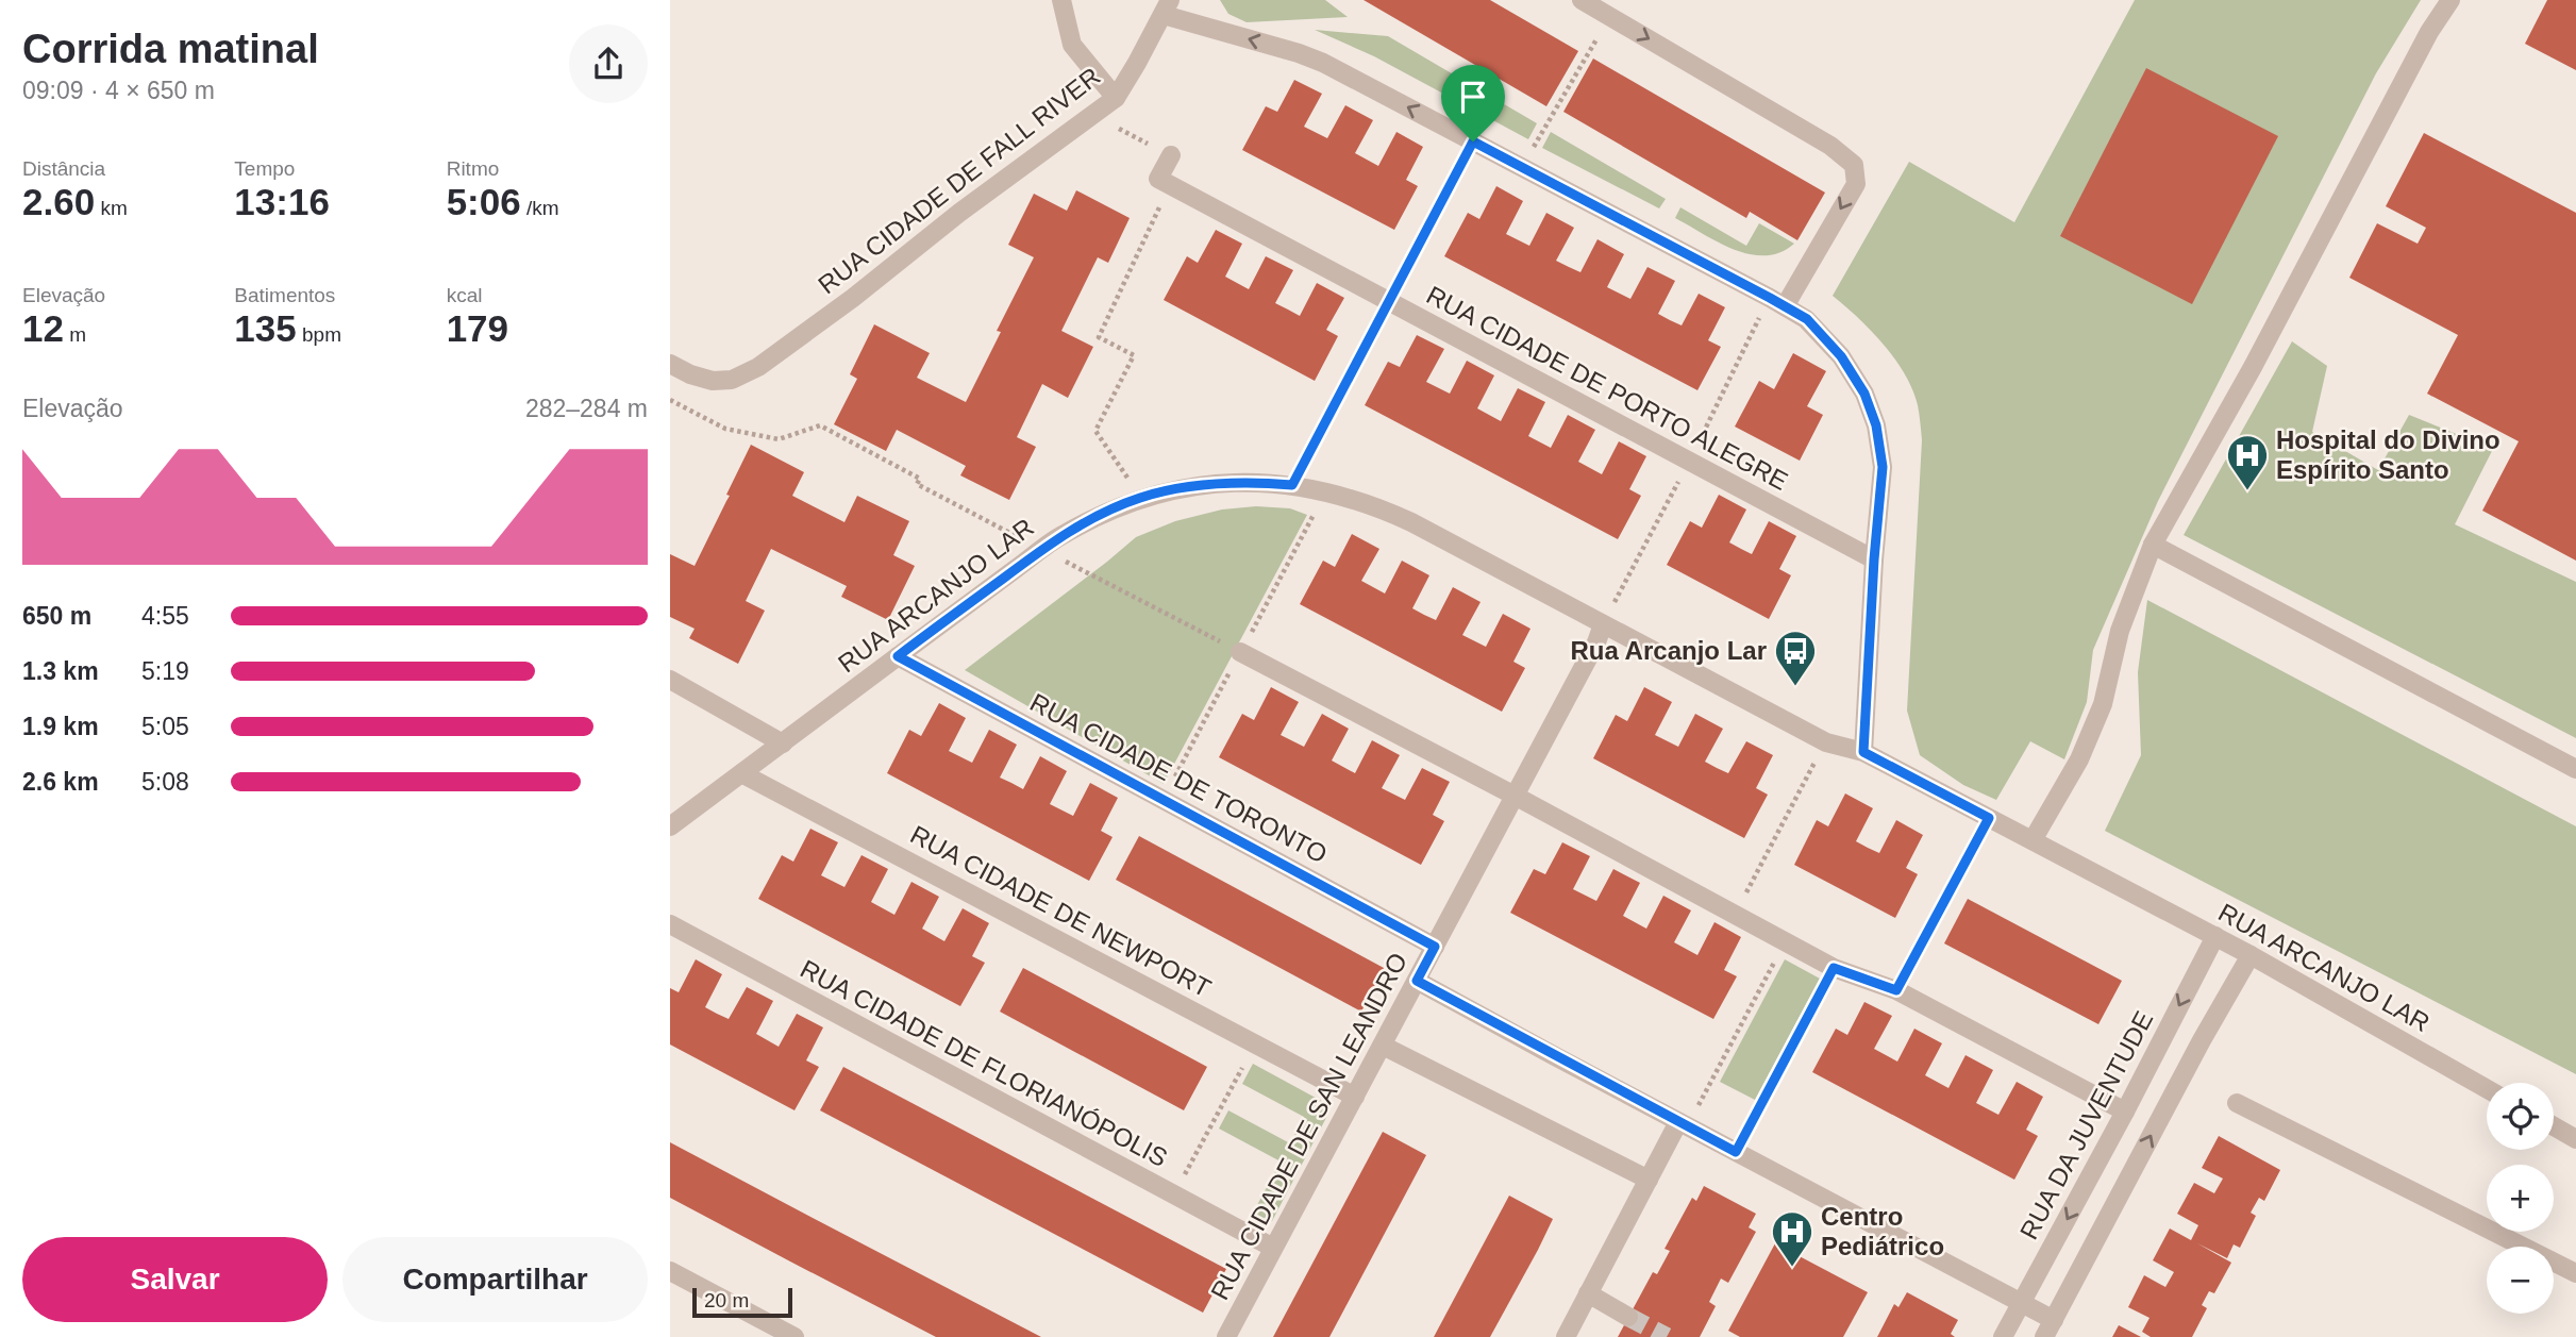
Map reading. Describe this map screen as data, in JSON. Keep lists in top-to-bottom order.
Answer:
{
  "streets": {
    "street": [
      "RUA CIDADE DE FALL RIVER",
      "RUA CIDADE DE PORTO ALEGRE",
      "RUA ARCANJO LAR",
      "RUA CIDADE DE TORONTO",
      "RUA CIDADE DE NEWPORT",
      "RUA CIDADE DE FLORIANÓPOLIS",
      "RUA DA JUVENTUDE",
      "RUA CIDADE DE SAN LEANDRO"
    ]
  },
  "crossings": [
    ["RUA CIDADE DE FALL RIVER", "RUA CIDADE DE PORTO ALEGRE"],
    ["RUA CIDADE DE FALL RIVER", "RUA ARCANJO LAR"],
    ["RUA ARCANJO LAR", "RUA CIDADE DE TORONTO"],
    ["RUA ARCANJO LAR", "RUA CIDADE DE NEWPORT"],
    ["RUA ARCANJO LAR", "RUA DA JUVENTUDE"],
    ["RUA ARCANJO LAR", "RUA CIDADE DE SAN LEANDRO"],
    ["RUA CIDADE DE TORONTO", "RUA CIDADE DE SAN LEANDRO"],
    ["RUA CIDADE DE NEWPORT", "RUA CIDADE DE SAN LEANDRO"],
    ["RUA CIDADE DE FLORIANÓPOLIS", "RUA CIDADE DE SAN LEANDRO"]
  ],
  "places": {
    "hospital": ["Hospital do Divino Espírito Santo", "Centro Pediátrico"],
    "bus stop": ["Rua Arcanjo Lar"]
  },
  "scale_bar": "20 m",
  "page": {
    "heading": ["Corrida matinal", "09:09 · 4 × 650 m"],
    "stats": [
      ["Distância", "2.60 km"],
      ["Tempo", "13:16"],
      ["Ritmo", "5:06 /km"],
      ["Elevação", "12 m"],
      ["Batimentos", "135 bpm"],
      ["kcal", "179"]
    ],
    "chart": ["Elevação", "282–284 m"],
    "list": [
      {
        "name": "650 m",
        "note": "4:55"
      },
      {
        "name": "1.3 km",
        "note": "5:19"
      },
      {
        "name": "1.9 km",
        "note": "5:05"
      },
      {
        "name": "2.6 km",
        "note": "5:08"
      }
    ],
    "map_buttons": ["+", "−"],
    "buttons": ["Salvar", "Compartilhar"],
    "scale": "20 m"
  }
}
